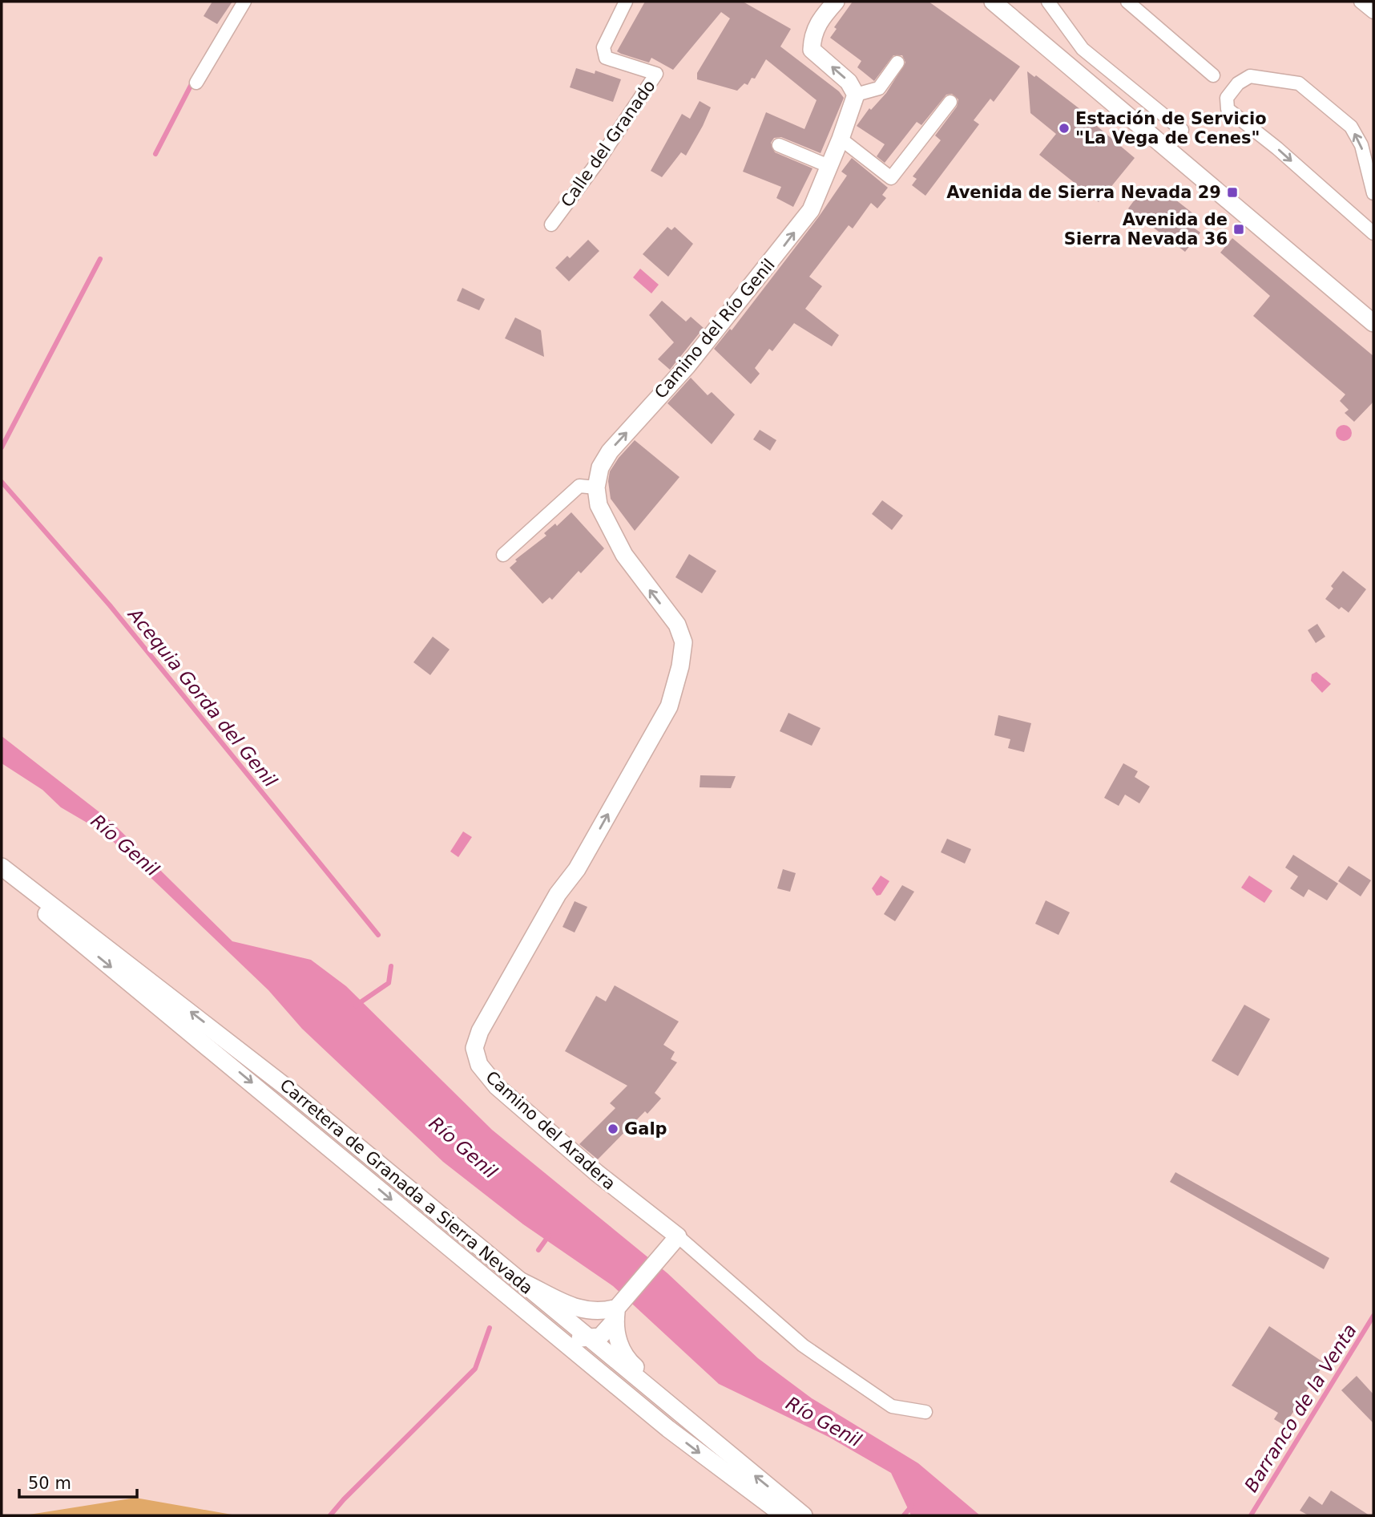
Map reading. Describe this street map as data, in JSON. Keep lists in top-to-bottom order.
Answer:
{
  "streets": {
    "main road": ["Camino del Río Genil", "Camino del Aradera", "Carretera de Granada a Sierra Nevada"],
    "street": ["Calle del Granado"]
  },
  "crossings": [
    ["Camino del Río Genil", "Camino del Aradera"]
  ],
  "one_way": ["Camino del Río Genil", "Camino del Aradera"],
  "water": ["Acequia Gorda del Genil", "Río Genil", "Barranco de la Venta"],
  "places": {
    "other": ["Estación de Servicio \"La Vega de Cenes\"", "Galp"],
    "transit": ["Avenida de Sierra Nevada 29", "Avenida de Sierra Nevada 36"]
  },
  "scale_bar": "50 m"
}
